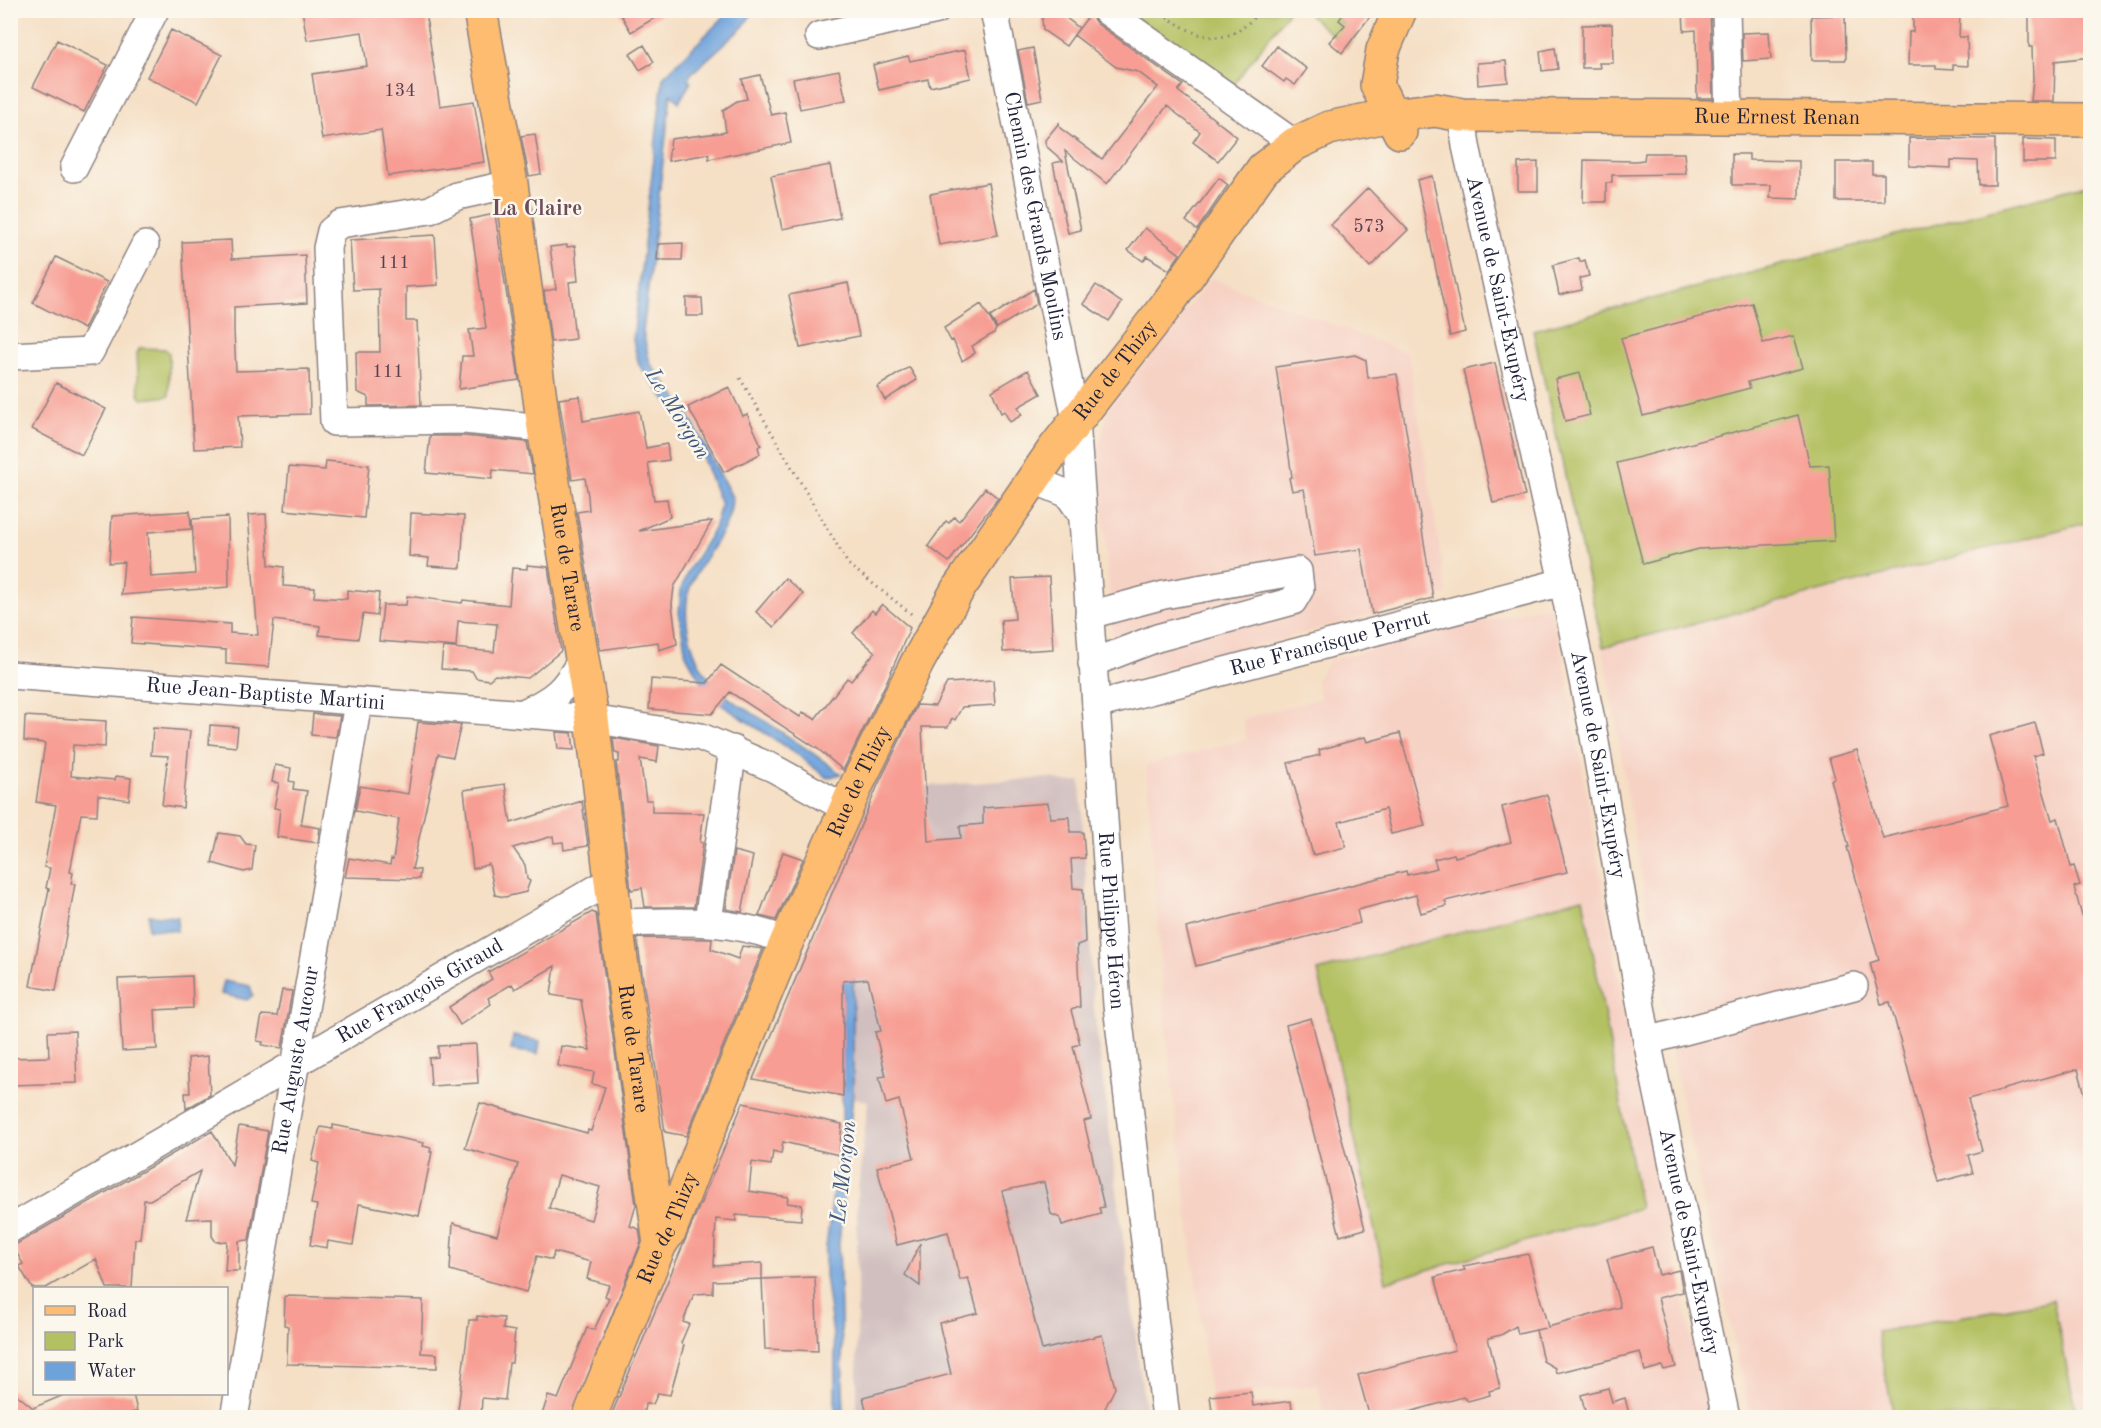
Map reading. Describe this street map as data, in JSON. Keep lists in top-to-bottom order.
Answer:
{
  "streets": {
    "main road": ["Rue Ernest Renan", "Rue de Thizy", "Rue de Tarare"],
    "street": [
      "Chemin des Grands Moulins",
      "Avenue de Saint-Exupéry",
      "Rue Francisque Perrut",
      "Rue Jean-Baptiste Martini",
      "Rue Philippe Héron",
      "Rue François Giraud",
      "Rue Auguste Aucour"
    ]
  },
  "crossings": [
    ["Rue Ernest Renan", "Avenue de Saint-Exupéry"],
    ["Rue Ernest Renan", "Rue de Thizy"],
    ["Chemin des Grands Moulins", "Rue de Thizy"],
    ["Chemin des Grands Moulins", "Rue Philippe Héron"],
    ["Avenue de Saint-Exupéry", "Rue Francisque Perrut"],
    ["Rue de Thizy", "Rue de Tarare"],
    ["Rue de Thizy", "Rue Jean-Baptiste Martini"],
    ["Rue de Thizy", "Rue Philippe Héron"],
    ["Rue de Tarare", "Rue Jean-Baptiste Martini"],
    ["Rue de Tarare", "Rue François Giraud"],
    ["Rue Francisque Perrut", "Rue Philippe Héron"],
    ["Rue Jean-Baptiste Martini", "Rue Auguste Aucour"],
    ["Rue François Giraud", "Rue Auguste Aucour"]
  ],
  "districts": ["La Claire"],
  "water": ["Le Morgon"],
  "house_numbers": [
    "134",
    "573",
    "111",
    "111"
  ],
  "legend": ["Road", "Park", "Water"]
}
